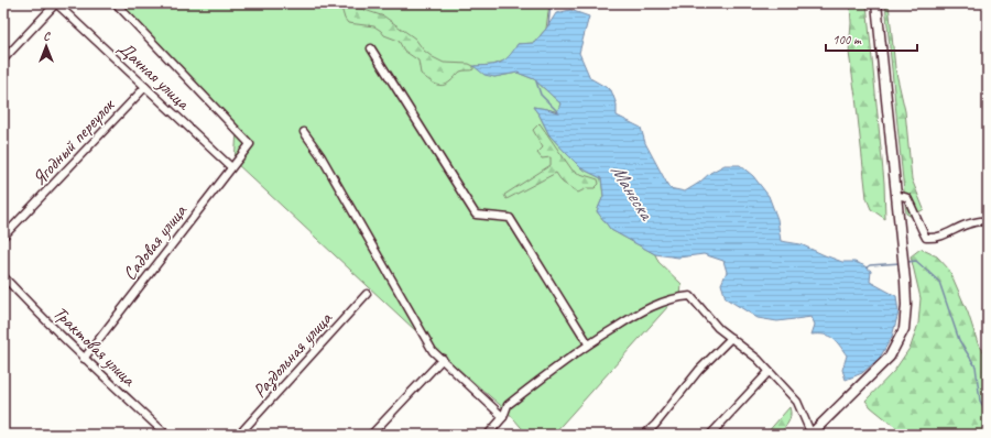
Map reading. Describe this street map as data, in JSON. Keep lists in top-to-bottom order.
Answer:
{
  "streets": {
    "street": [
      "Дачная улица",
      "Ягодный переулок",
      "Садовая улица",
      "Трактовая улица",
      "Раздольная улица"
    ]
  },
  "crossings": [
    ["Дачная улица", "Ягодный переулок"],
    ["Дачная улица", "Садовая улица"],
    ["Садовая улица", "Трактовая улица"]
  ],
  "water": ["Манеска"],
  "scale_bar": "100 m",
  "north": "top"
}
